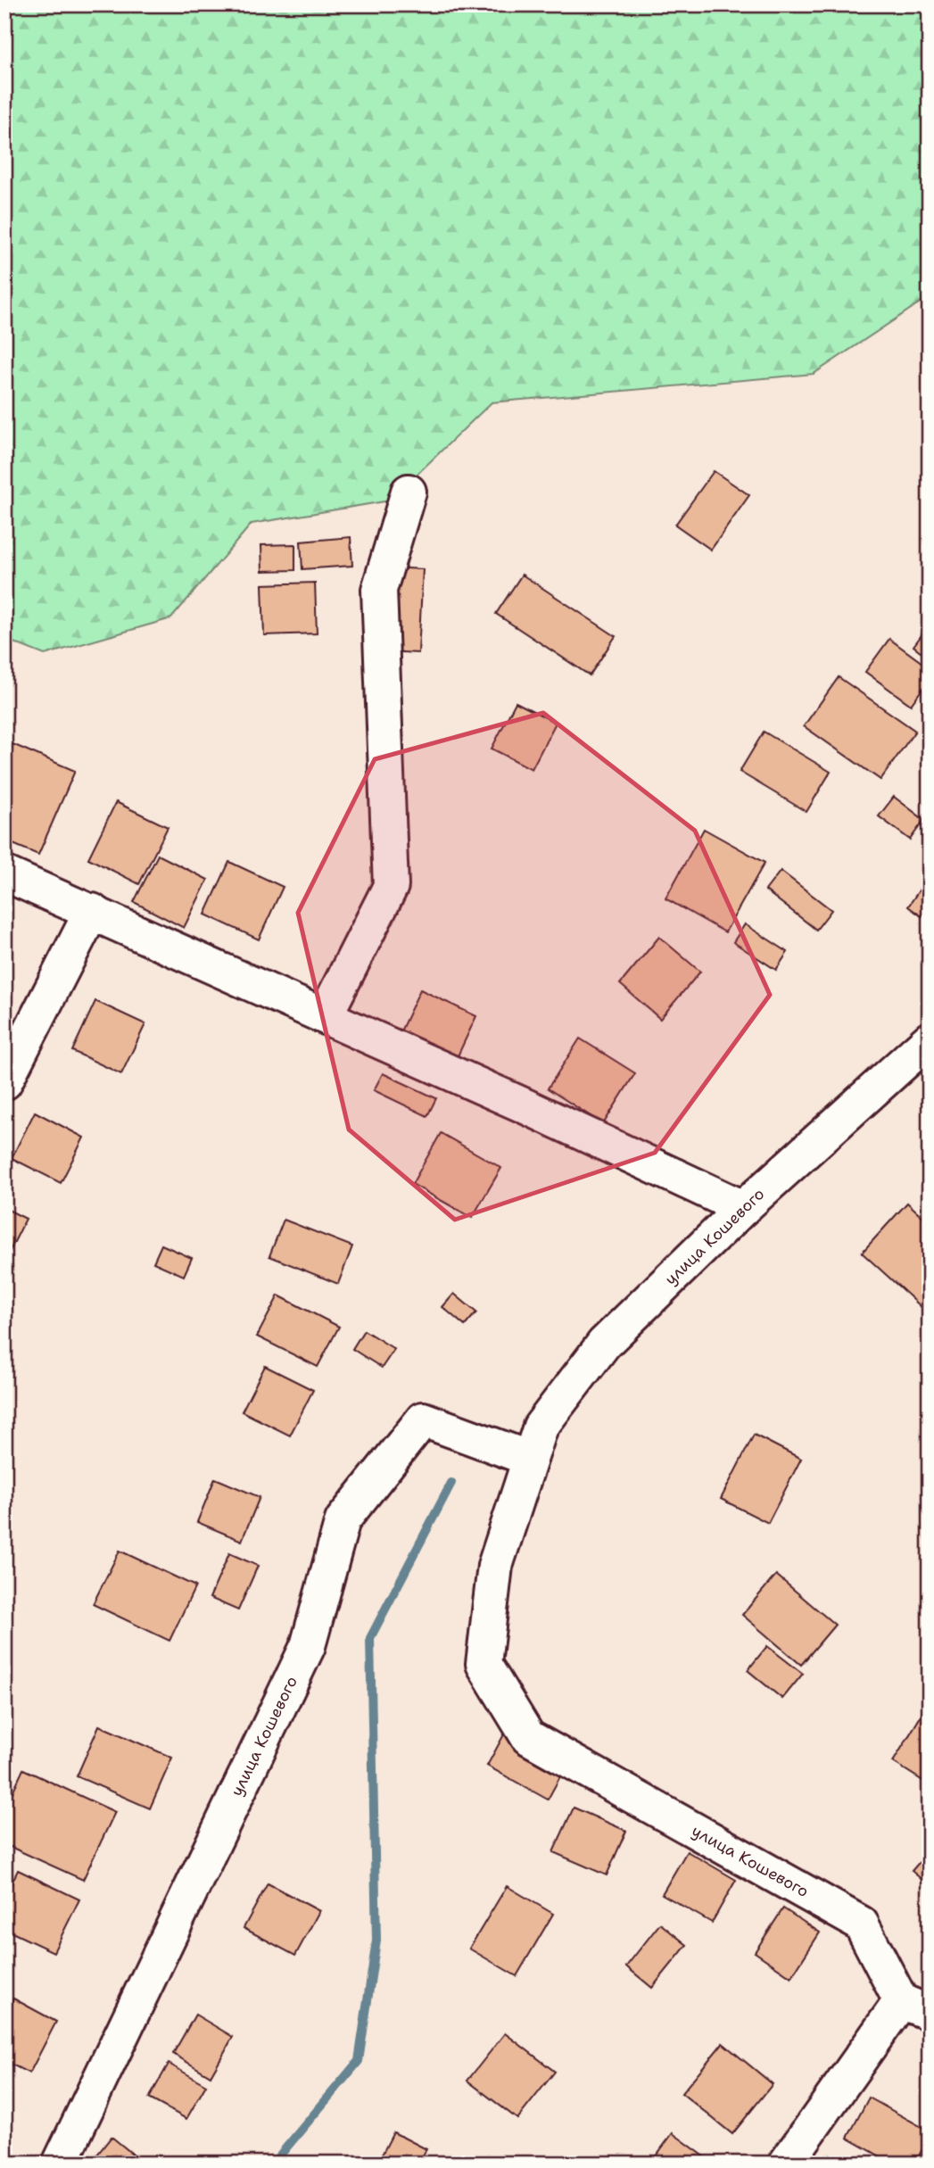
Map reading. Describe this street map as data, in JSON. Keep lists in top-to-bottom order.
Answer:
{
  "streets": {
    "street": ["улица Кошевого"]
  }
}
